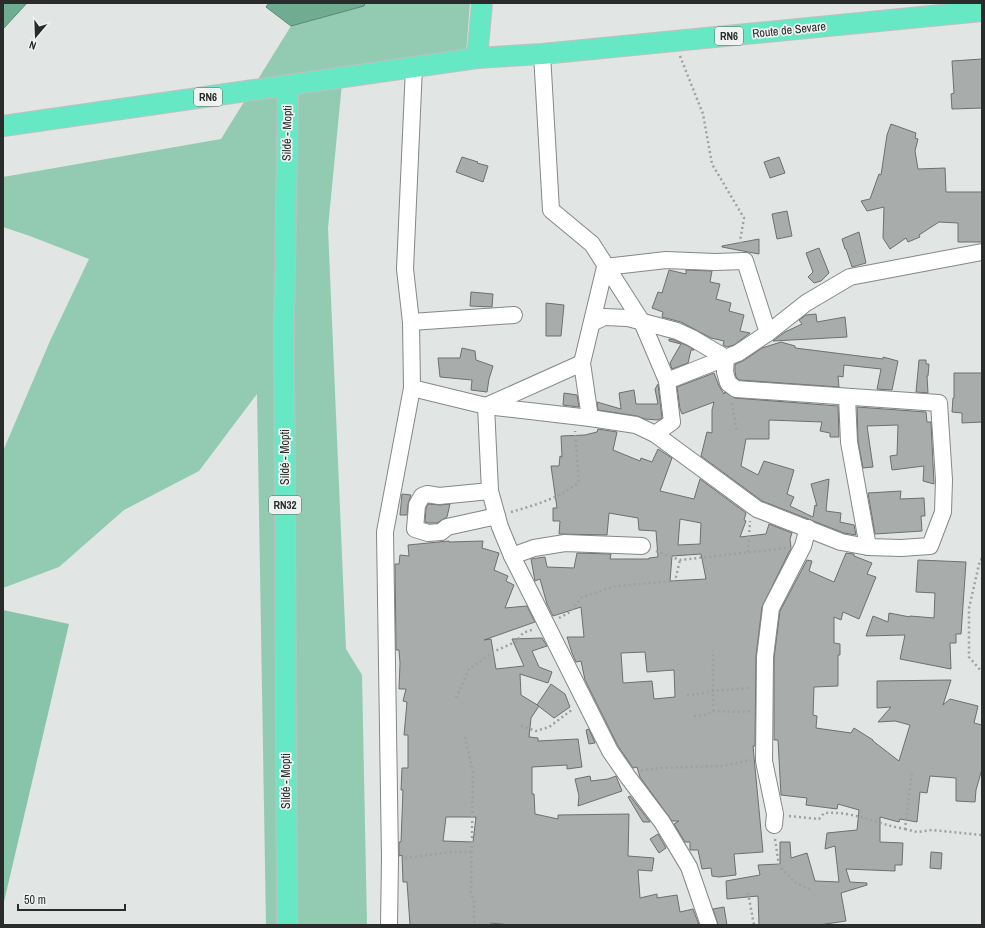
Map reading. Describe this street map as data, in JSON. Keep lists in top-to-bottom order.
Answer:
{
  "streets": {
    "main road": [
      "Route de Sevare",
      "RN6",
      "Sildé - Mopti",
      "RN32"
    ]
  },
  "crossings": [
    ["Route de Sevare", "RN6"],
    ["RN6", "Sildé - Mopti"]
  ],
  "scale_bar": "50 m",
  "north": "bottom"
}
